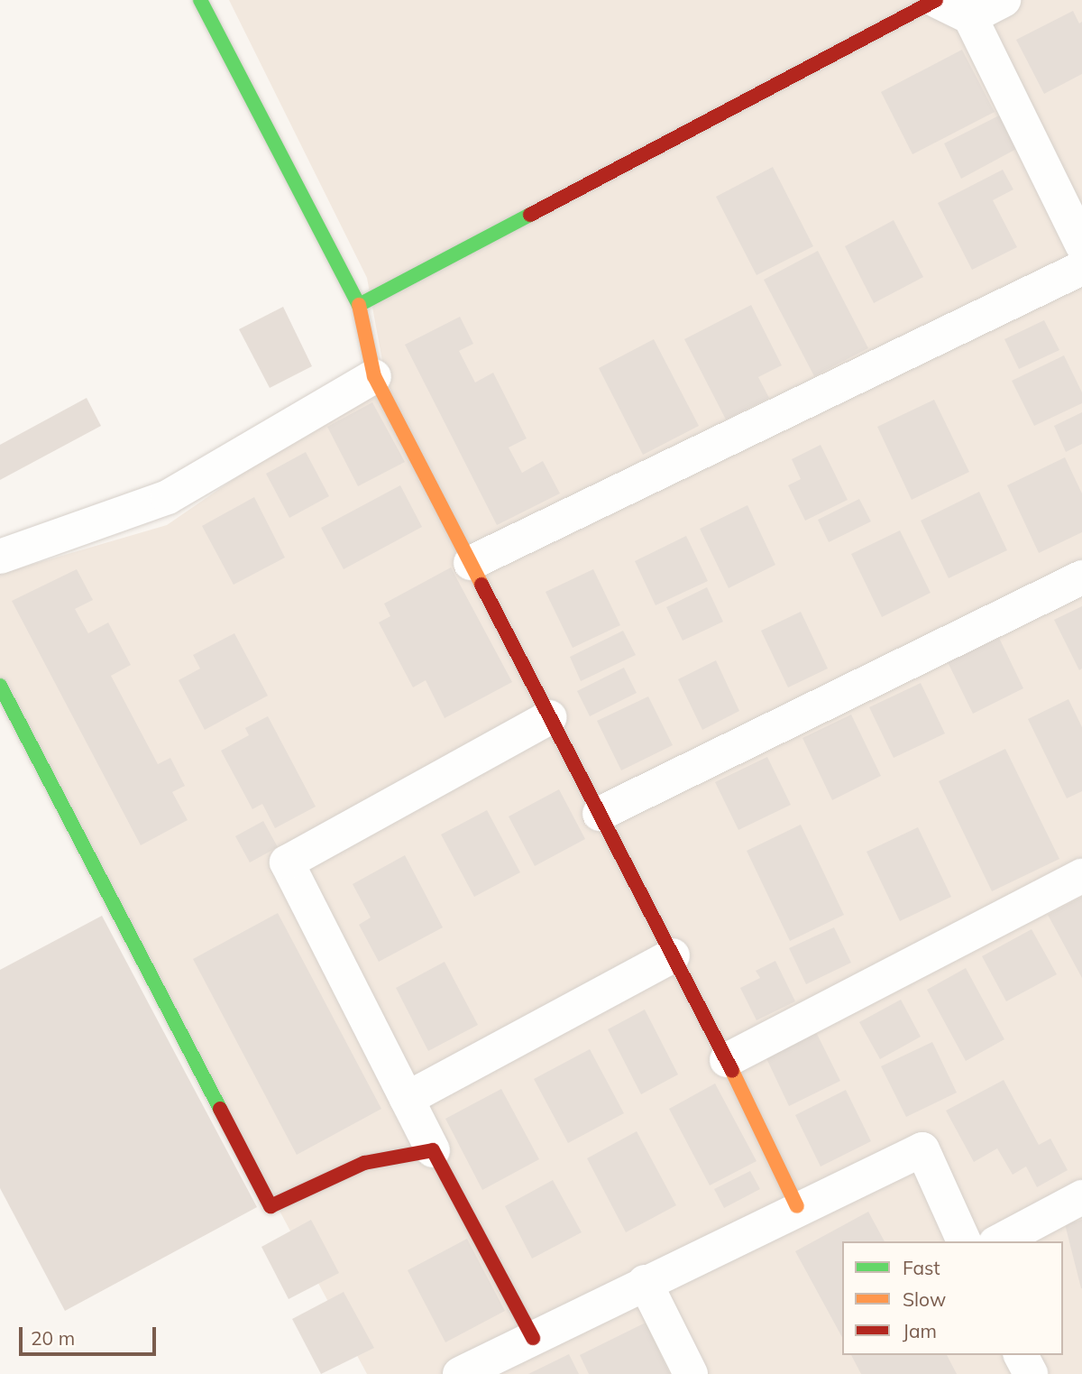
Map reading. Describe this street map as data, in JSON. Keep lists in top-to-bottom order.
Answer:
{
  "legend": ["Fast", "Slow", "Jam"],
  "scale_bar": "20 m"
}
